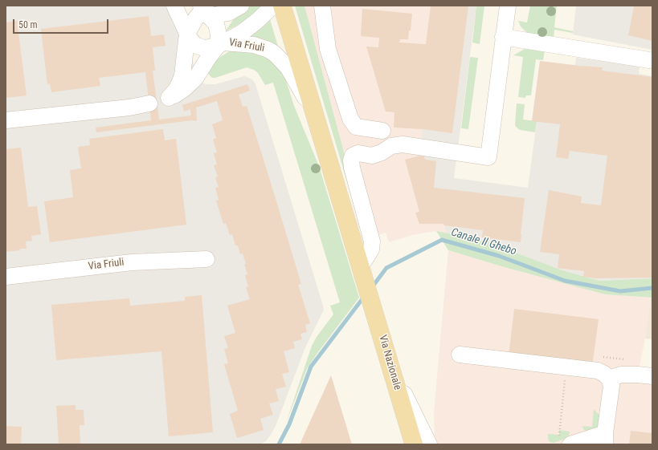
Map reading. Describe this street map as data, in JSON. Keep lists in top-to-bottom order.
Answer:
{
  "streets": {
    "main road": ["Via Friuli", "Via Nazionale"]
  },
  "crossings": [
    ["Via Friuli", "Via Nazionale"]
  ],
  "water": ["Canale Il Ghebo"],
  "scale_bar": "50 m"
}
